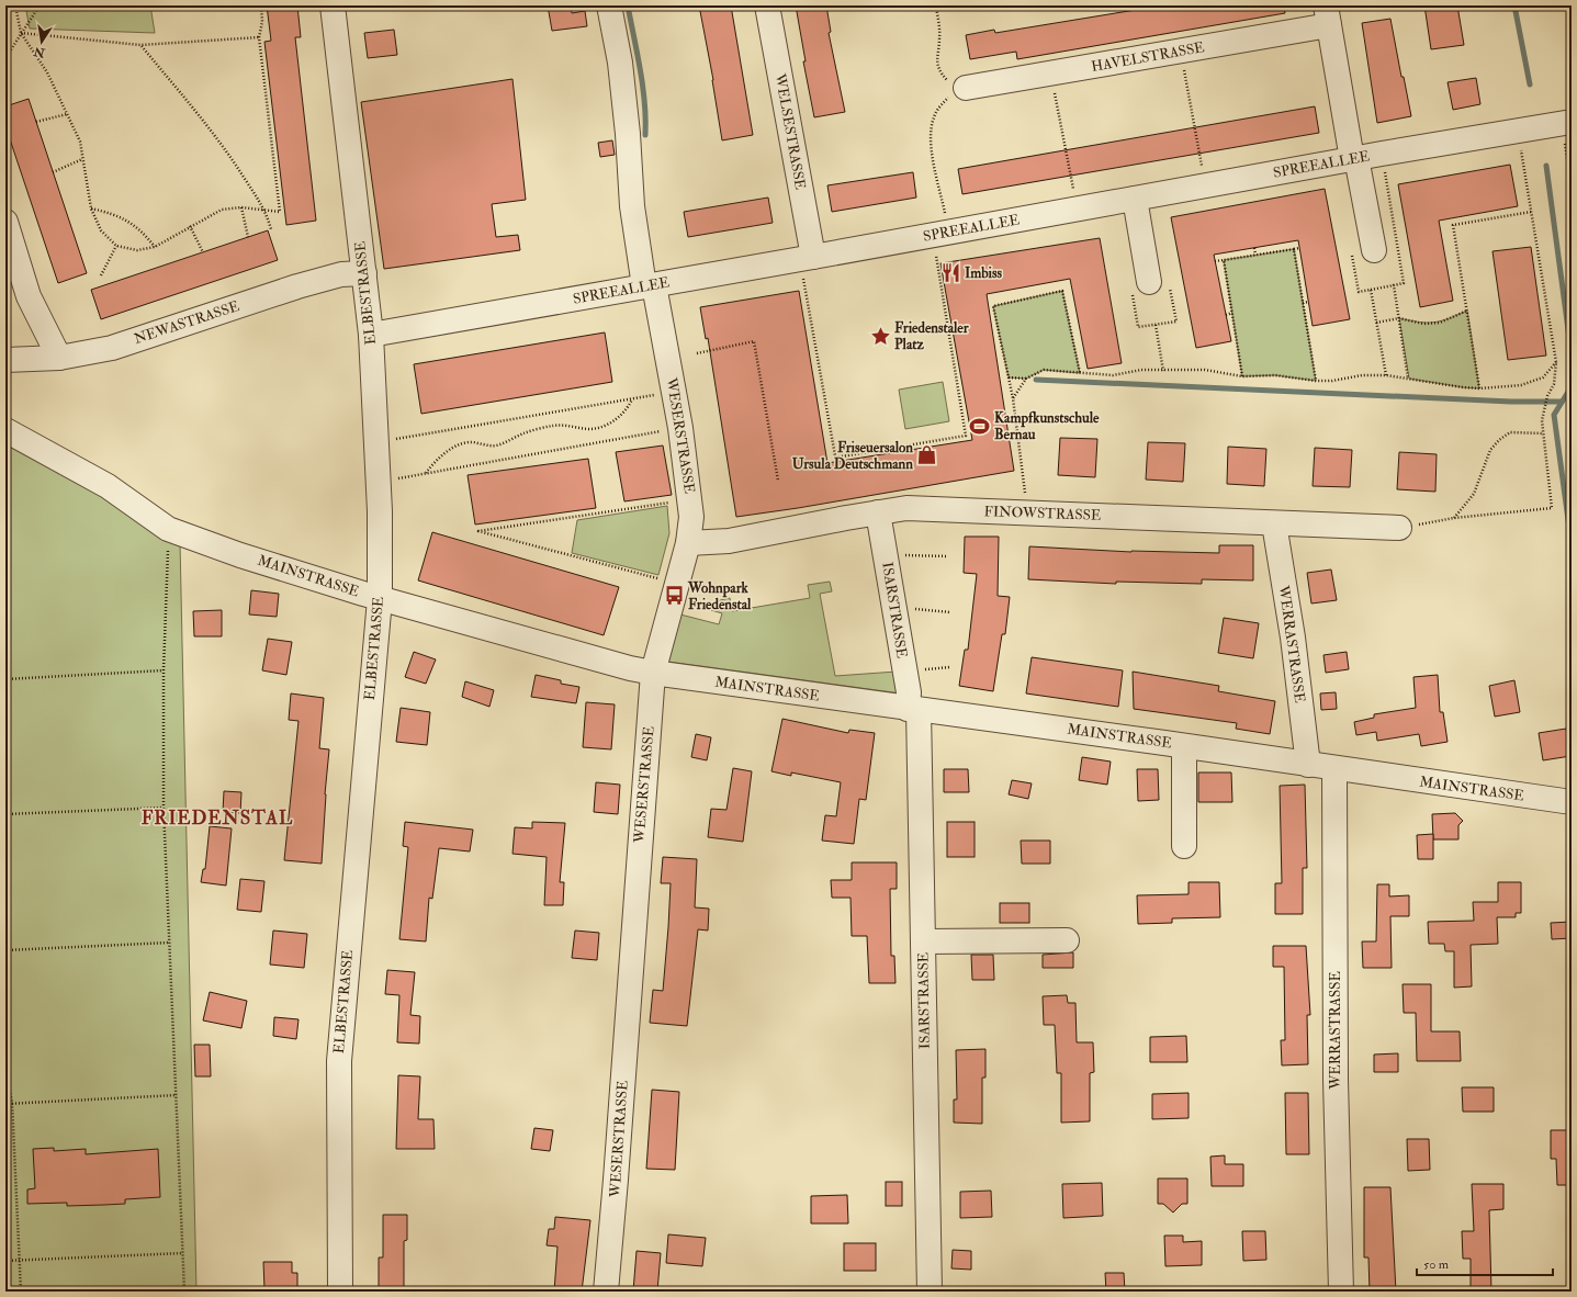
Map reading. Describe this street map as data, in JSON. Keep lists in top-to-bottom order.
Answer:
{
  "streets": {
    "street": [
      "HAVELSTRASSE",
      "WELSESTRASSE",
      "SPREEALLEE",
      "ELBESTRASSE",
      "NEWASTRASSE",
      "WESERSTRASSE",
      "FINOWSTRASSE",
      "MAINSTRASSE",
      "ISARSTRASSE",
      "WERRASTRASSE"
    ]
  },
  "crossings": [
    ["HAVELSTRASSE", "SPREEALLEE"],
    ["WELSESTRASSE", "SPREEALLEE"],
    ["SPREEALLEE", "ELBESTRASSE"],
    ["SPREEALLEE", "WESERSTRASSE"],
    ["ELBESTRASSE", "NEWASTRASSE"],
    ["ELBESTRASSE", "MAINSTRASSE"],
    ["WESERSTRASSE", "FINOWSTRASSE"],
    ["WESERSTRASSE", "MAINSTRASSE"],
    ["FINOWSTRASSE", "ISARSTRASSE"],
    ["FINOWSTRASSE", "WERRASTRASSE"],
    ["MAINSTRASSE", "ISARSTRASSE"],
    ["MAINSTRASSE", "WERRASTRASSE"]
  ],
  "districts": ["FRIEDENSTAL"],
  "places": {
    "restaurant": ["Imbiss"],
    "place": ["Friedenstaler Platz"],
    "sports": ["Kampfkunstschule Bernau"],
    "shop": ["Friseuersalon Ursula Deutschmann"],
    "bus stop": ["Wohnpark Friedenstal"]
  },
  "scale_bar": "50 m",
  "north": "bottom"
}
